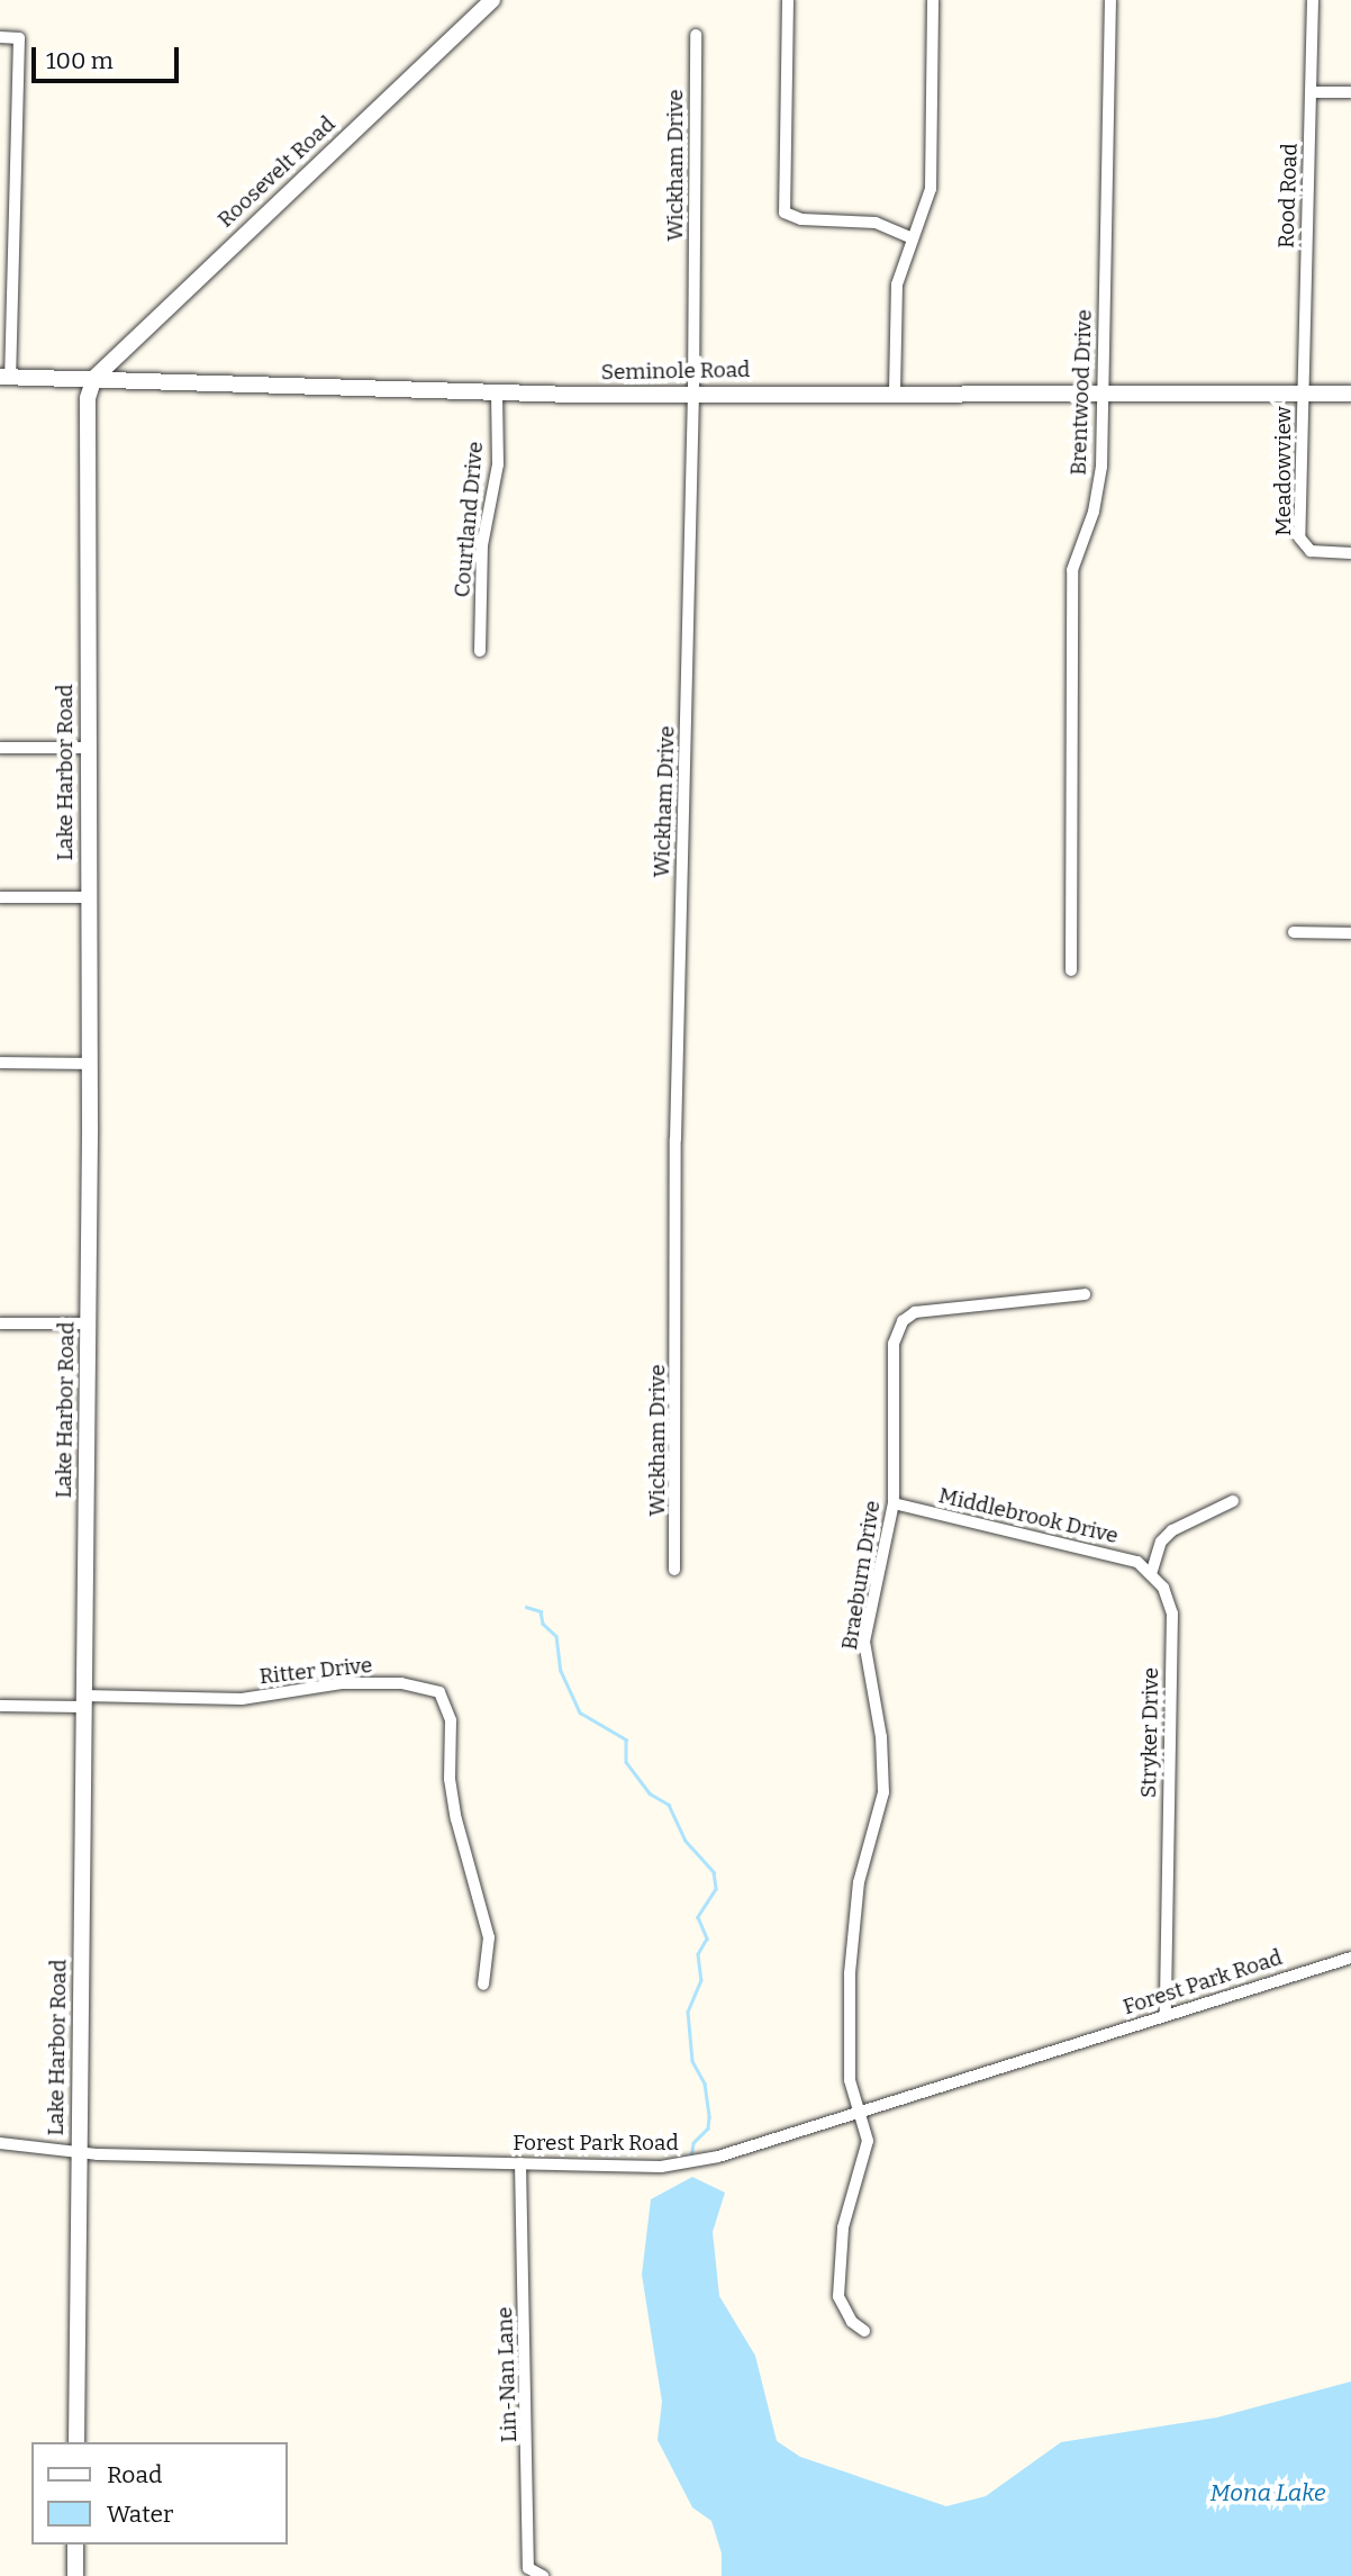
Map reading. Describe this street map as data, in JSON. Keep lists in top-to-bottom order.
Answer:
{
  "streets": {
    "street": [
      "Wickham Drive",
      "Roosevelt Road",
      "Rood Road",
      "Seminole Road",
      "Brentwood Drive",
      "Meadowview",
      "Courtland Drive",
      "Lake Harbor Road",
      "Middlebrook Drive",
      "Braeburn Drive",
      "Ritter Drive",
      "Stryker Drive",
      "Forest Park Road",
      "Lin-Nan Lane"
    ]
  },
  "crossings": [
    ["Wickham Drive", "Seminole Road"],
    ["Roosevelt Road", "Seminole Road"],
    ["Roosevelt Road", "Lake Harbor Road"],
    ["Rood Road", "Seminole Road"],
    ["Rood Road", "Meadowview"],
    ["Seminole Road", "Brentwood Drive"],
    ["Seminole Road", "Meadowview"],
    ["Seminole Road", "Courtland Drive"],
    ["Seminole Road", "Lake Harbor Road"],
    ["Lake Harbor Road", "Ritter Drive"],
    ["Lake Harbor Road", "Forest Park Road"],
    ["Middlebrook Drive", "Braeburn Drive"],
    ["Middlebrook Drive", "Stryker Drive"],
    ["Braeburn Drive", "Forest Park Road"],
    ["Stryker Drive", "Forest Park Road"],
    ["Forest Park Road", "Lin-Nan Lane"]
  ],
  "water": ["Mona Lake"],
  "legend": ["Road", "Water"],
  "scale_bar": "100 m"
}
